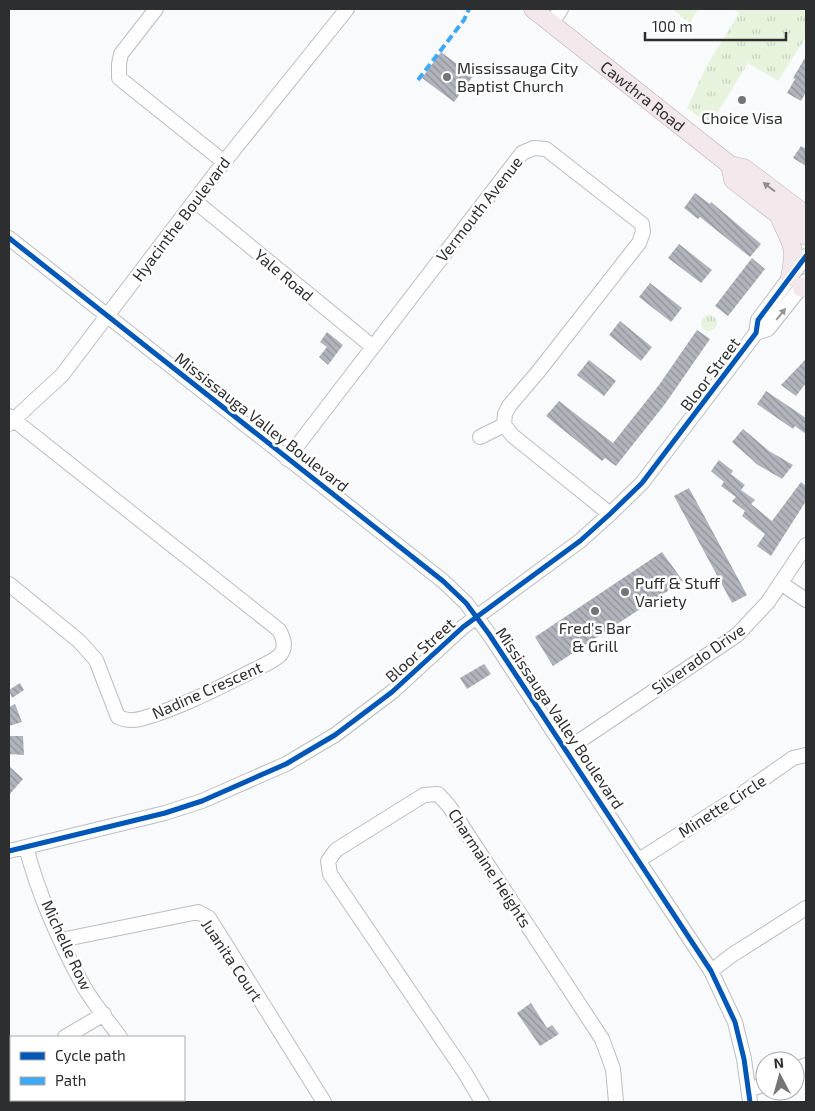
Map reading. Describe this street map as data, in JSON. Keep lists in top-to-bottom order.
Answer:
{
  "streets": {
    "main road": ["Cawthra Road"],
    "street": [
      "Vermouth Avenue",
      "Hyacinthe Boulevard",
      "Yale Road",
      "Bloor Street",
      "Mississauga Valley Boulevard",
      "Silverado Drive",
      "Nadine Crescent",
      "Minette Circle",
      "Charmaine Heights",
      "Michelle Row",
      "Juanita Court"
    ]
  },
  "crossings": [
    ["Vermouth Avenue", "Yale Road"],
    ["Vermouth Avenue", "Mississauga Valley Boulevard"],
    ["Hyacinthe Boulevard", "Yale Road"],
    ["Hyacinthe Boulevard", "Mississauga Valley Boulevard"],
    ["Hyacinthe Boulevard", "Nadine Crescent"],
    ["Bloor Street", "Mississauga Valley Boulevard"],
    ["Bloor Street", "Michelle Row"],
    ["Mississauga Valley Boulevard", "Silverado Drive"],
    ["Mississauga Valley Boulevard", "Minette Circle"],
    ["Michelle Row", "Juanita Court"]
  ],
  "places": [
    "Mississauga City Baptist Church",
    "Choice Visa",
    "Puff & Stuff Variety",
    "Fred's Bar & Grill"
  ],
  "legend": ["Cycle path", "Path"],
  "scale_bar": "100 m",
  "north": "top"
}
